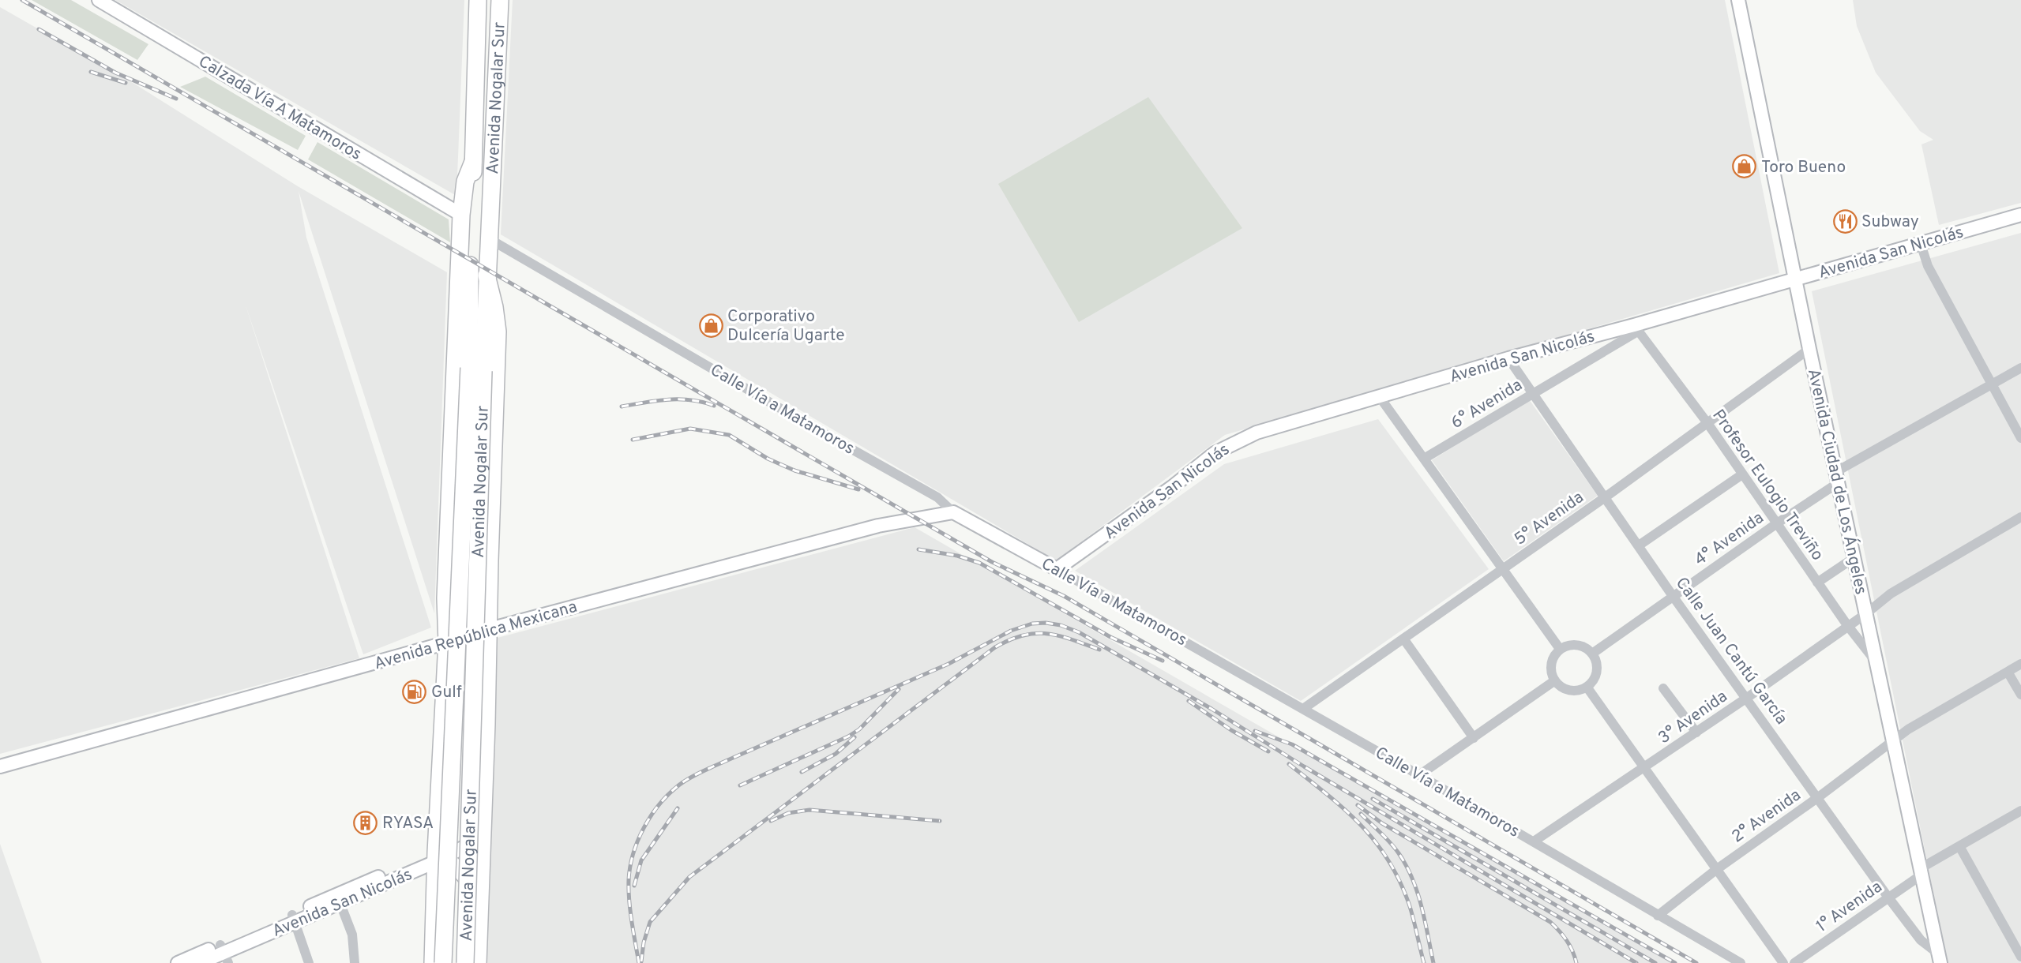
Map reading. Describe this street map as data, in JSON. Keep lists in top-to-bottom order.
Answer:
{
  "streets": {
    "highway": ["Avenida Nogalar Sur"],
    "street": [
      "Calzada Vía A Matamoros",
      "Avenida San Nicolás",
      "6° Avenida",
      "Calle Vía a Matamoros",
      "Avenida Ciudad de Los Ángeles",
      "Profesor Eulogio Treviño",
      "5° Avenida",
      "4° Avenida",
      "Avenida República Mexicana",
      "Calle Juan Cantú García",
      "3° Avenida",
      "2° Avenida",
      "1° Avenida"
    ]
  },
  "crossings": [
    ["Avenida Nogalar Sur", "Calle Vía a Matamoros"],
    ["Avenida San Nicolás", "6° Avenida"],
    ["Avenida San Nicolás", "Calle Vía a Matamoros"],
    ["Avenida San Nicolás", "Avenida Ciudad de Los Ángeles"],
    ["Avenida San Nicolás", "Profesor Eulogio Treviño"],
    ["Avenida San Nicolás", "Calle Juan Cantú García"],
    ["6° Avenida", "Profesor Eulogio Treviño"],
    ["6° Avenida", "Calle Juan Cantú García"],
    ["Calle Vía a Matamoros", "5° Avenida"],
    ["Calle Vía a Matamoros", "Avenida República Mexicana"],
    ["Calle Vía a Matamoros", "3° Avenida"],
    ["Calle Vía a Matamoros", "2° Avenida"],
    ["Avenida Ciudad de Los Ángeles", "Profesor Eulogio Treviño"],
    ["Avenida Ciudad de Los Ángeles", "5° Avenida"],
    ["Avenida Ciudad de Los Ángeles", "4° Avenida"],
    ["Avenida Ciudad de Los Ángeles", "Calle Juan Cantú García"],
    ["Avenida Ciudad de Los Ángeles", "3° Avenida"],
    ["Avenida Ciudad de Los Ángeles", "2° Avenida"],
    ["Avenida Ciudad de Los Ángeles", "1° Avenida"],
    ["Profesor Eulogio Treviño", "5° Avenida"],
    ["Profesor Eulogio Treviño", "4° Avenida"],
    ["Profesor Eulogio Treviño", "3° Avenida"],
    ["5° Avenida", "Calle Juan Cantú García"],
    ["4° Avenida", "Calle Juan Cantú García"],
    ["Calle Juan Cantú García", "3° Avenida"],
    ["Calle Juan Cantú García", "2° Avenida"],
    ["Calle Juan Cantú García", "1° Avenida"]
  ],
  "places": {
    "shop": ["Toro Bueno", "Corporativo Dulcería Ugarte"],
    "restaurant": ["Subway"],
    "fuel station": ["Gulf"],
    "building": ["RYASA"]
  }
}
